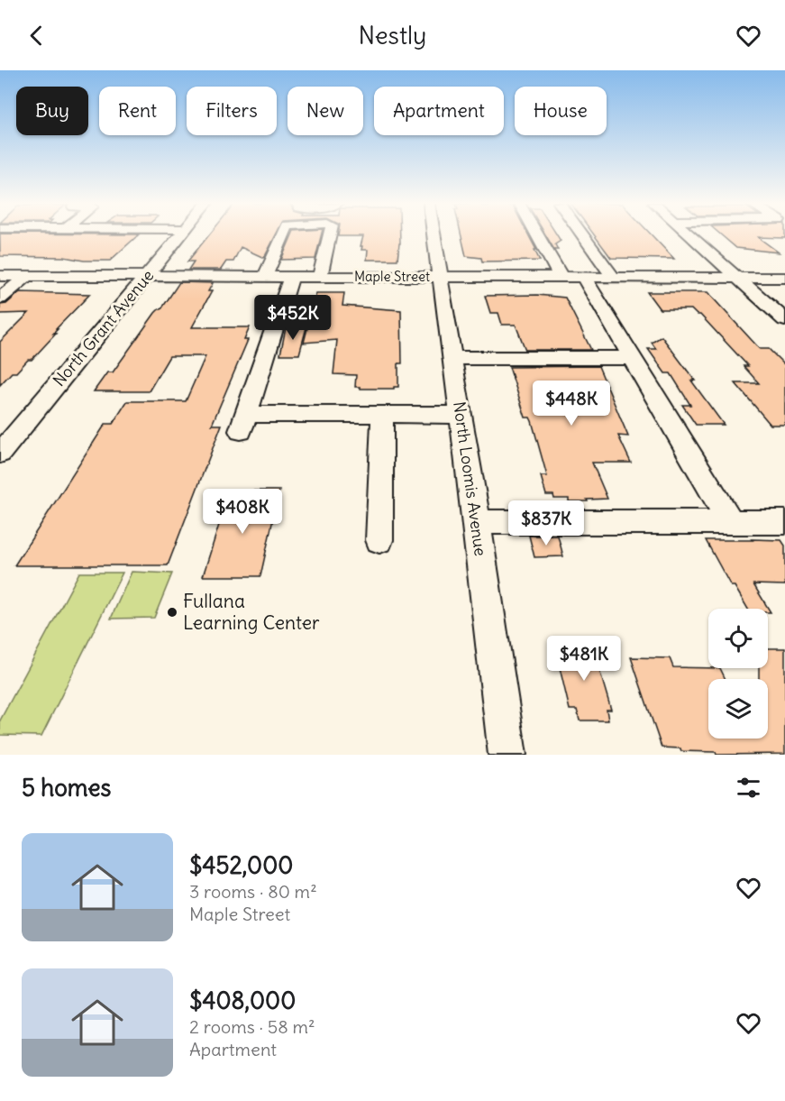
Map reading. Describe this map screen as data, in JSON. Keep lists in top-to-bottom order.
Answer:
{
  "streets": {
    "street": ["Maple Street", "North Grant Avenue", "North Loomis Avenue"]
  },
  "crossings": [
    ["Maple Street", "North Grant Avenue"],
    ["Maple Street", "North Loomis Avenue"]
  ],
  "places": ["Fullana Learning Center"],
  "page": {
    "header": "Nestly",
    "chip": [
      "Buy",
      "Rent",
      "Filters",
      "New",
      "Apartment",
      "House"
    ],
    "price": [
      "$452K",
      "$448K",
      "$408K",
      "$837K",
      "$481K"
    ],
    "heading": "5 homes",
    "list": [
      {
        "name": "$452,000",
        "note": "3 rooms · 80 m² · Maple Street"
      },
      {
        "name": "$408,000",
        "note": "2 rooms · 58 m² · Apartment"
      }
    ]
  }
}
